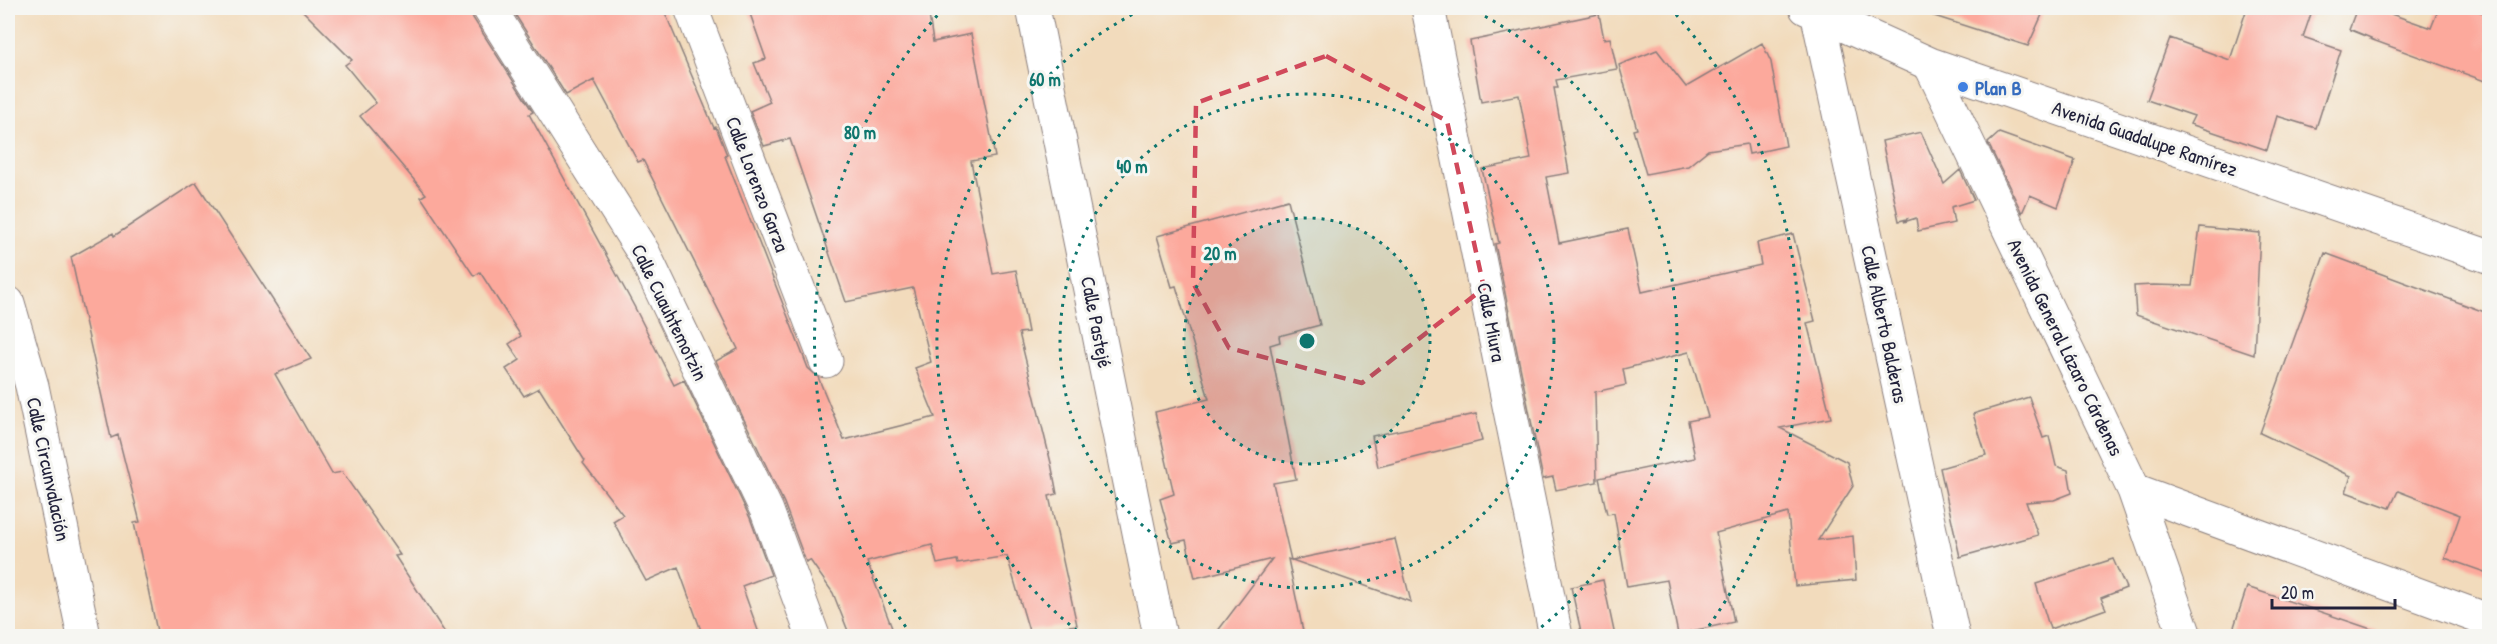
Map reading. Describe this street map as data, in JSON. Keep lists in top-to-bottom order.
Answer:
{
  "streets": {
    "street": [
      "Avenida Guadalupe Ramírez",
      "Calle Lorenzo Garza",
      "Calle Cuauhtemotzin",
      "Calle Pastejé",
      "Calle Miura",
      "Calle Alberto Balderas",
      "Avenida General Lázaro Cárdenas",
      "Calle Circunvalación"
    ]
  },
  "crossings": [
    ["Avenida Guadalupe Ramírez", "Calle Alberto Balderas"],
    ["Avenida Guadalupe Ramírez", "Avenida General Lázaro Cárdenas"]
  ],
  "places": ["Plan B"],
  "scale_bar": "20 m",
  "rings": [
    "60 m",
    "80 m",
    "40 m",
    "20 m"
  ]
}
